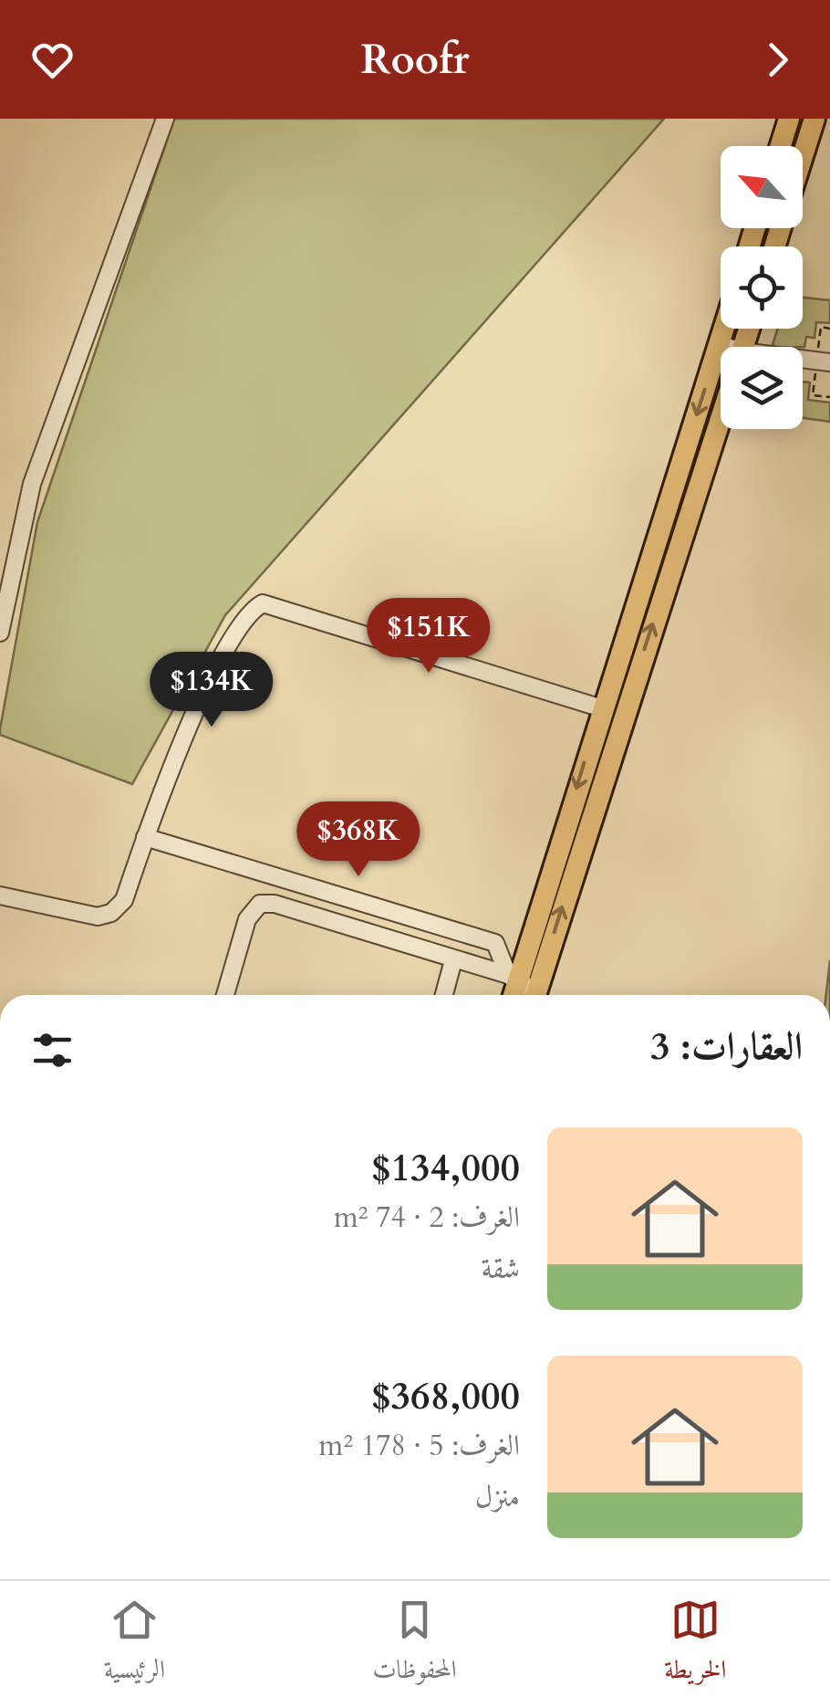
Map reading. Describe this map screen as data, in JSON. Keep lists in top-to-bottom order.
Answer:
{
  "north": "top left",
  "page": {
    "header": "Roofr",
    "price": ["$151K", "$134K", "$368K"],
    "heading": "العقارات: 3",
    "list": [
      {
        "name": "$134,000",
        "note": "الغرف: 2 · 74 m² · شقة"
      },
      {
        "name": "$368,000",
        "note": "الغرف: 5 · 178 m² · منزل"
      }
    ],
    "tabs": ["الخريطة", "المحفوظات", "الرئيسية"]
  }
}
